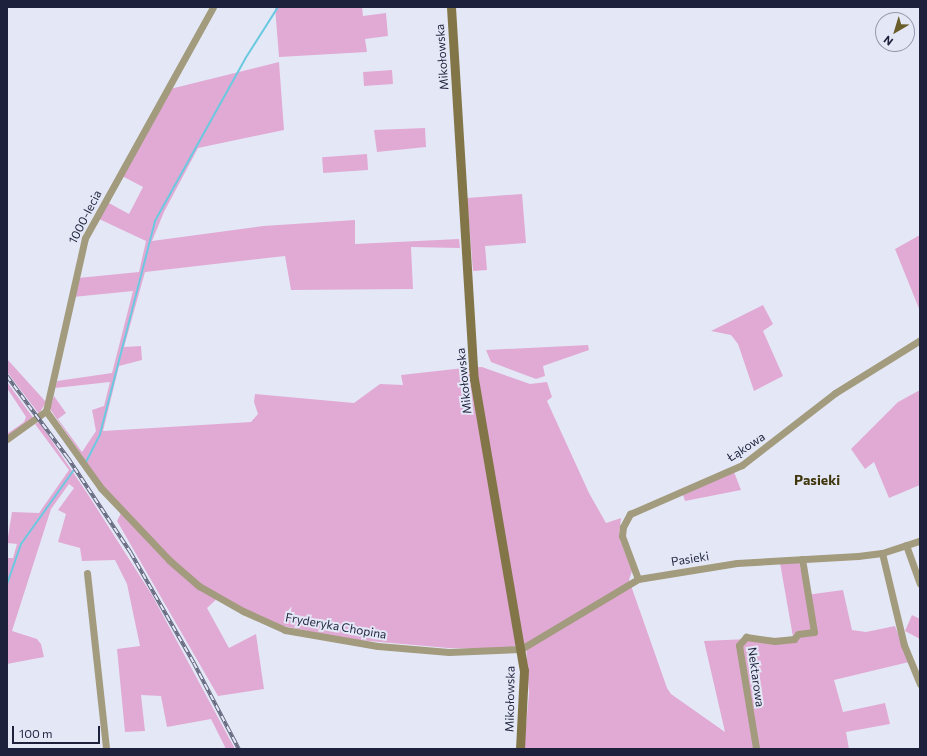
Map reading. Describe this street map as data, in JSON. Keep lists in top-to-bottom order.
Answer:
{
  "streets": {
    "main road": ["Mikołowska"],
    "street": [
      "1000-lecia",
      "Łąkowa",
      "Pasieki",
      "Fryderyka Chopina",
      "Nektarowa"
    ]
  },
  "crossings": [
    ["Mikołowska", "Pasieki"],
    ["Mikołowska", "Fryderyka Chopina"],
    ["1000-lecia", "Fryderyka Chopina"],
    ["Łąkowa", "Pasieki"],
    ["Pasieki", "Fryderyka Chopina"],
    ["Pasieki", "Nektarowa"]
  ],
  "districts": ["Pasieki"],
  "scale_bar": "100 m",
  "north": "bottom left"
}
